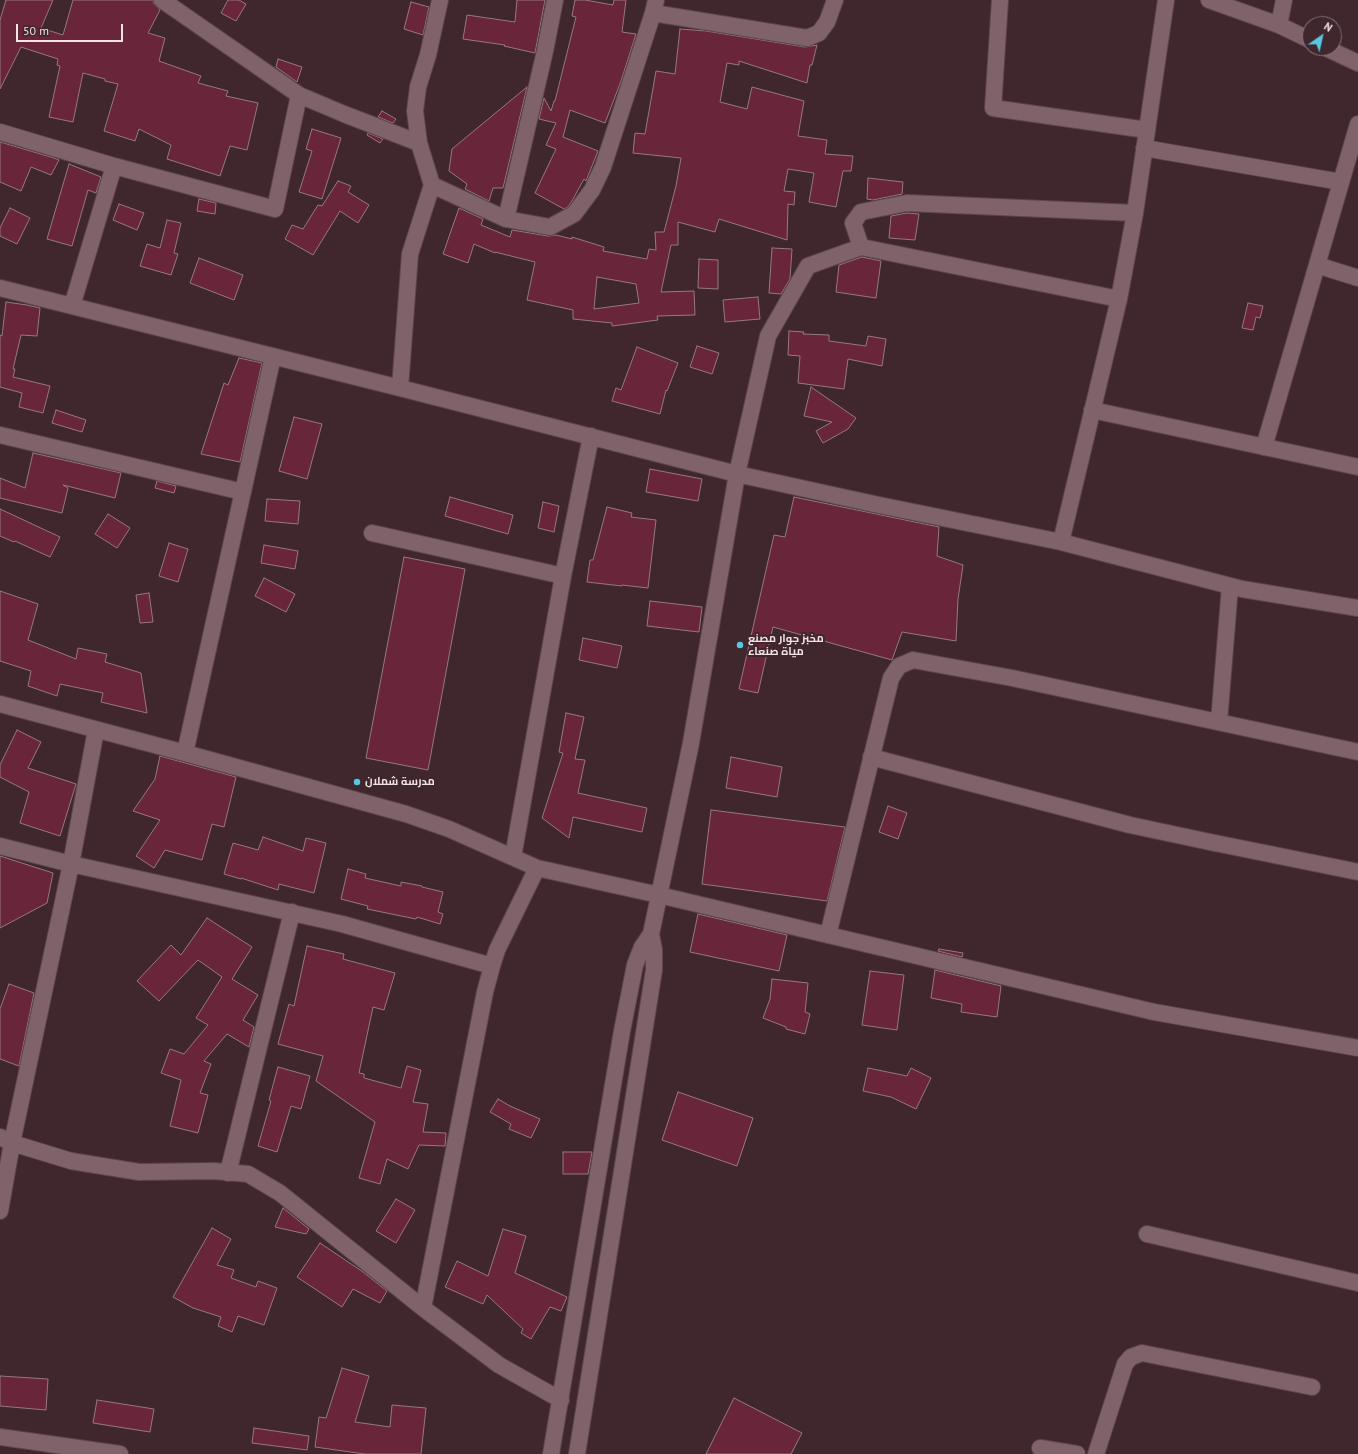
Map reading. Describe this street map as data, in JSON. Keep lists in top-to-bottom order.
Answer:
{
  "places": ["مخبز جوار مصنع مياة صنعاء", "مدرسة شملان"],
  "scale_bar": "50 m",
  "north": "top right"
}
